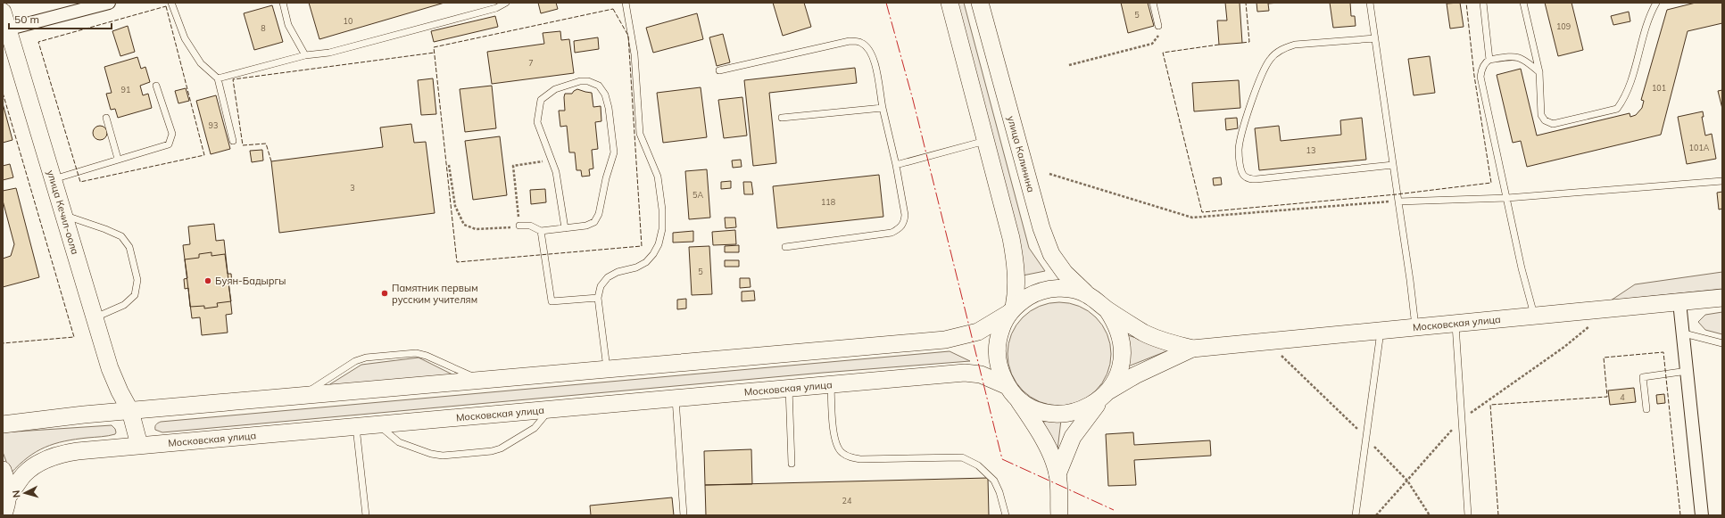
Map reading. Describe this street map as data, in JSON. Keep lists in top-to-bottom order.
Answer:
{
  "streets": {
    "main road": ["улица Калинина", "улица Кечил-оола", "Московская улица"]
  },
  "crossings": [
    ["улица Калинина", "Московская улица"]
  ],
  "places": ["Буян-Бадыргы", "Памятник первым русским учителям"],
  "house_numbers": [
    "5",
    "10",
    "109",
    "8",
    "7",
    "101",
    "91",
    "93",
    "101А",
    "13",
    "3",
    "5А",
    "118",
    "5",
    "4",
    "24"
  ],
  "scale_bar": "50 m",
  "north": "left"
}
